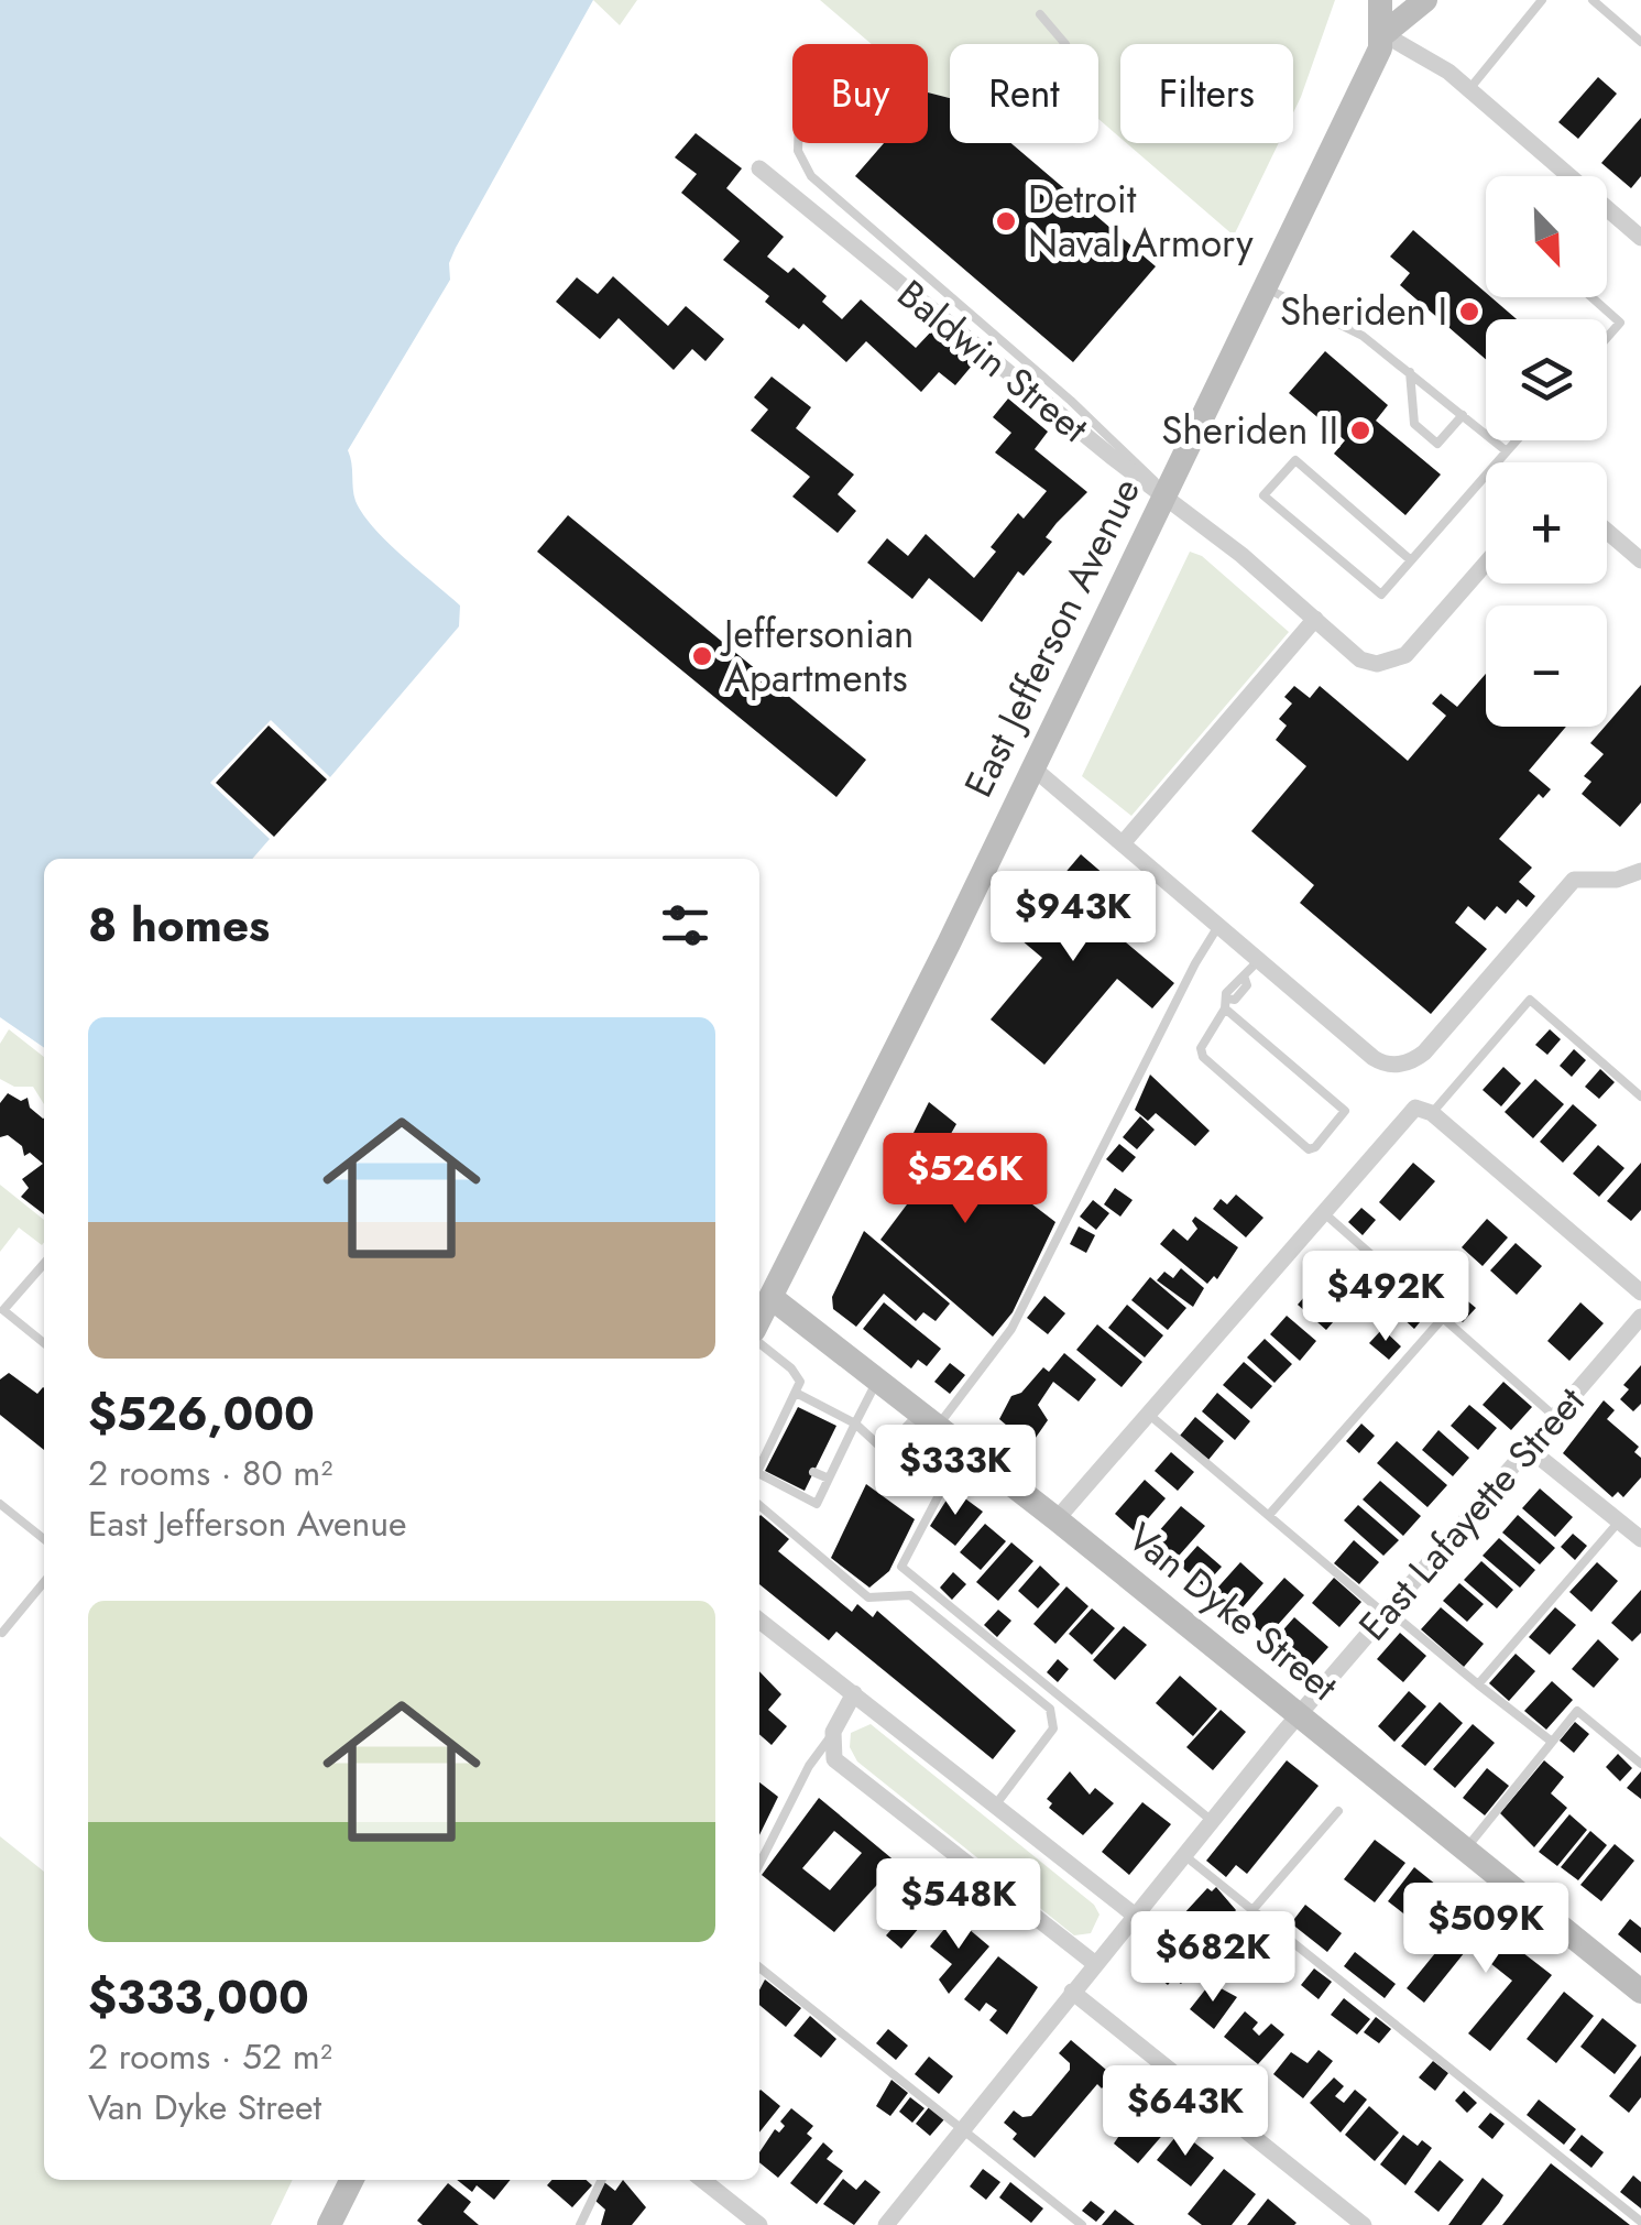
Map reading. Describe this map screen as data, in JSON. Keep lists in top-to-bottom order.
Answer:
{
  "streets": {
    "main road": ["East Jefferson Avenue", "Van Dyke Street"],
    "street": ["Baldwin Street", "East Lafayette Street"]
  },
  "crossings": [
    ["Baldwin Street", "East Jefferson Avenue"],
    ["East Jefferson Avenue", "Van Dyke Street"],
    ["East Lafayette Street", "Van Dyke Street"]
  ],
  "places": [
    "Detroit Naval Armory",
    "Sheriden I",
    "Sheriden II",
    "Jeffersonian Apartments"
  ],
  "north": "bottom right",
  "page": {
    "chip": ["Buy", "Rent", "Filters"],
    "map_buttons": ["+", "−"],
    "heading": "8 homes",
    "price": [
      "$943K",
      "$526K",
      "$492K",
      "$333K",
      "$548K",
      "$509K",
      "$682K",
      "$643K"
    ],
    "list": [
      {
        "name": "$526,000",
        "note": "2 rooms · 80 m² · East Jefferson Avenue"
      },
      {
        "name": "$333,000",
        "note": "2 rooms · 52 m² · Van Dyke Street"
      }
    ]
  }
}
